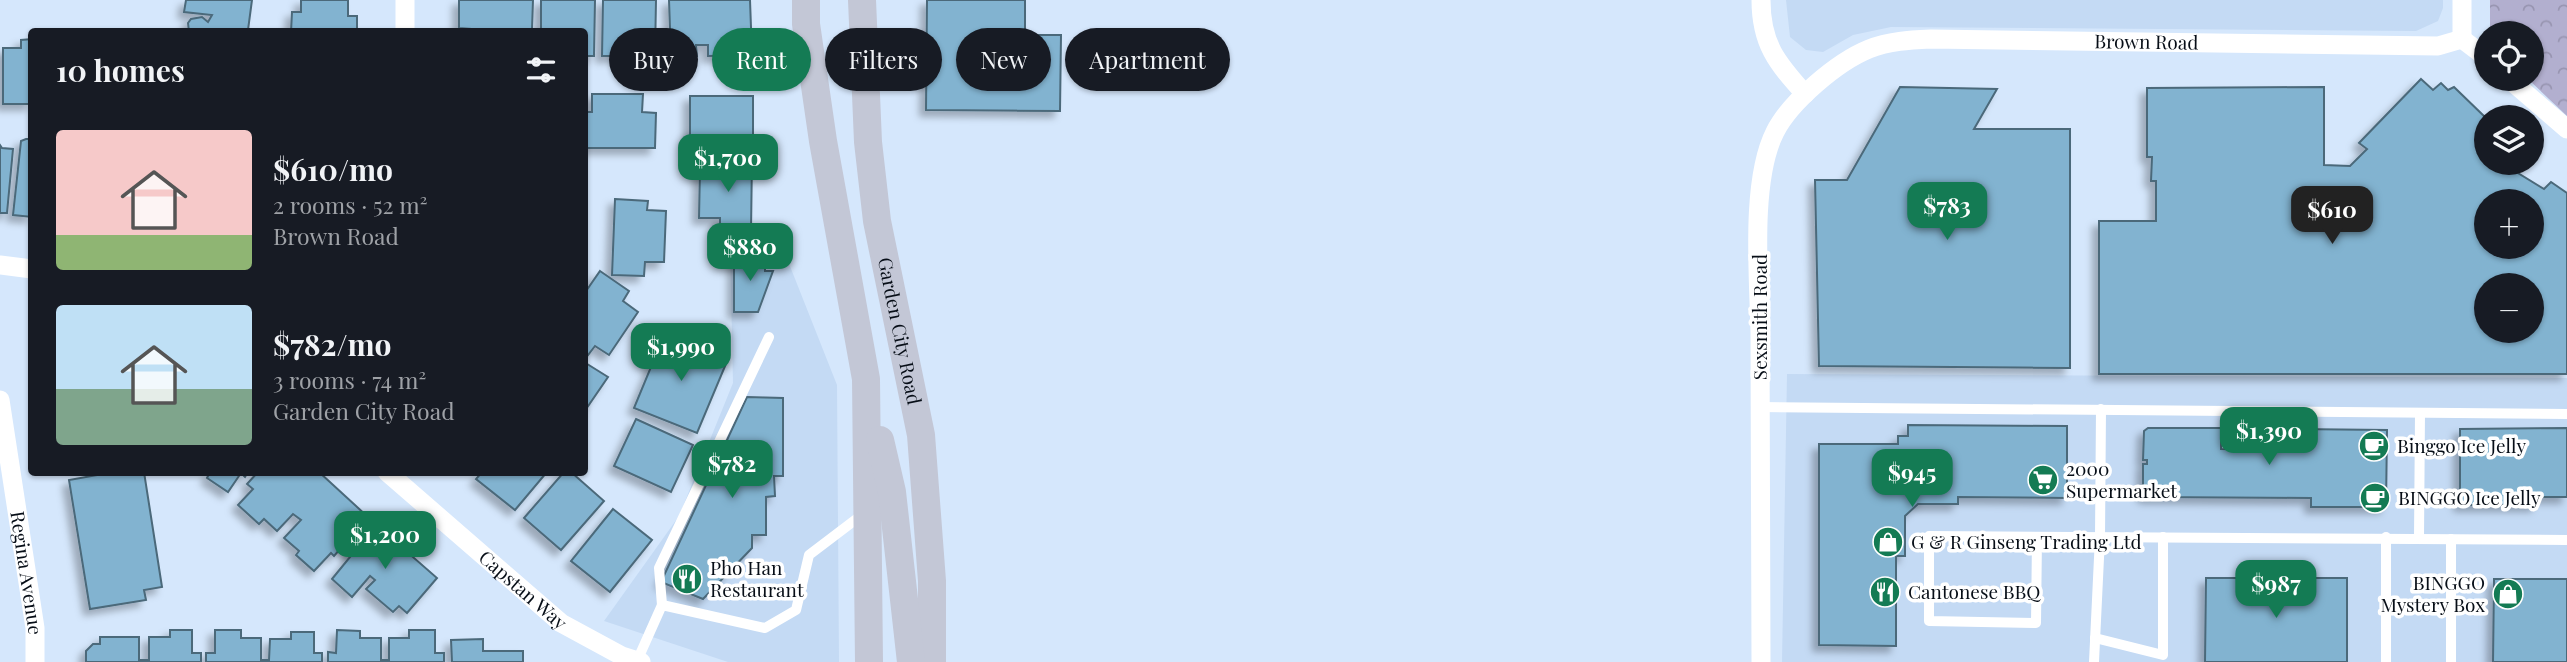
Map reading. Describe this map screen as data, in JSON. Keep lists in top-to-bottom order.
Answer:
{
  "streets": {
    "main road": ["Garden City Road"],
    "street": [
      "Brown Road",
      "Sexsmith Road",
      "Regina Avenue",
      "Capstan Way"
    ]
  },
  "crossings": [
    ["Brown Road", "Sexsmith Road"]
  ],
  "places": {
    "cafe": ["Binggo Ice Jelly", "BINGGO Ice Jelly"],
    "supermarket": ["2000 Supermarket"],
    "shop": ["G & R Ginseng Trading Ltd", "BINGGO Mystery Box"],
    "restaurant": ["Pho Han Restaurant", "Cantonese BBQ"]
  },
  "page": {
    "map_buttons": ["+", "−"],
    "chip": [
      "Buy",
      "Rent",
      "Filters",
      "New",
      "Apartment"
    ],
    "heading": "10 homes",
    "list": [
      {
        "name": "$610/mo",
        "note": "2 rooms · 52 m² · Brown Road"
      },
      {
        "name": "$782/mo",
        "note": "3 rooms · 74 m² · Garden City Road"
      }
    ],
    "price": [
      "$1,700",
      "$783",
      "$610",
      "$880",
      "$1,990",
      "$1,390",
      "$782",
      "$945",
      "$1,200",
      "$987"
    ]
  }
}
